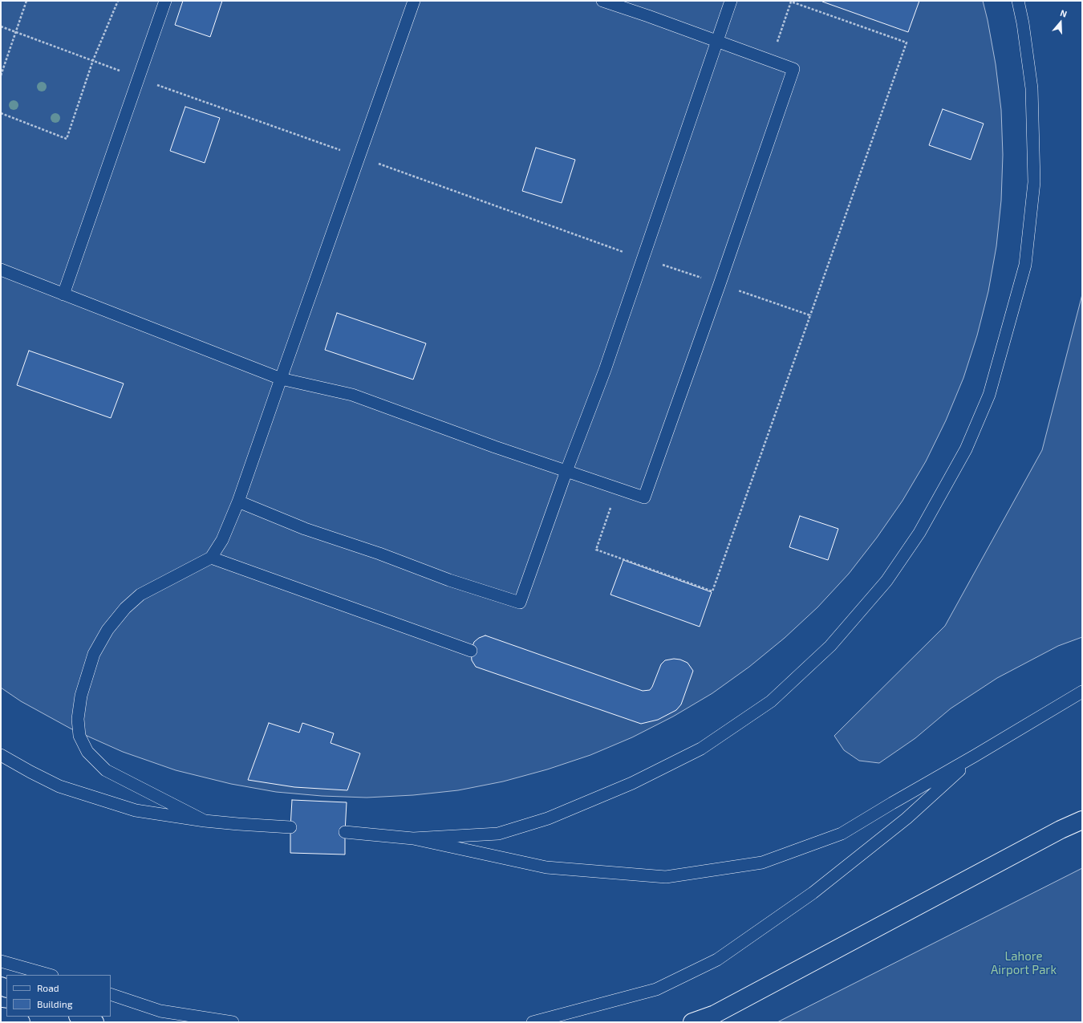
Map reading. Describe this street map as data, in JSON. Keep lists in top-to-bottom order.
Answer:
{
  "parks": ["Lahore Airport Park"],
  "legend": ["Road", "Building"],
  "north": "top"
}
